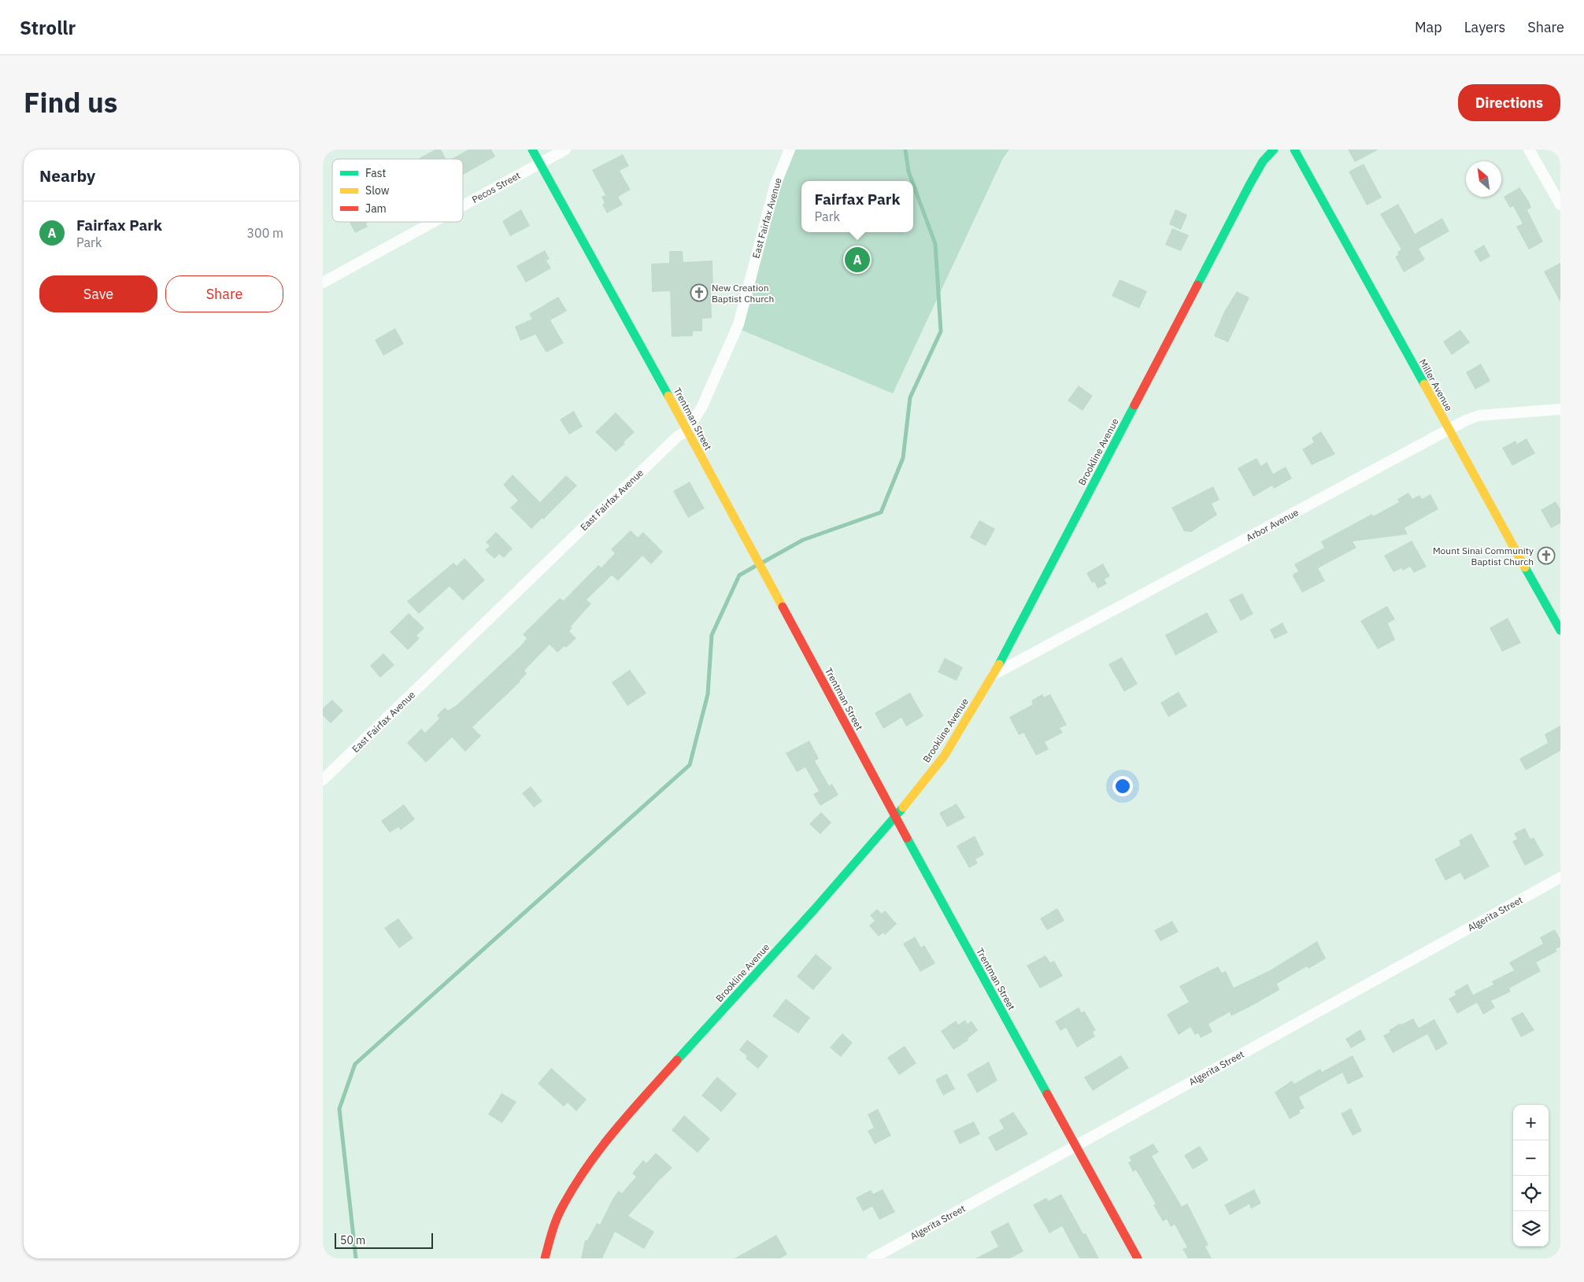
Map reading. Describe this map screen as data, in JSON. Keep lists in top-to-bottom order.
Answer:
{
  "streets": {
    "street": [
      "Pecos Street",
      "East Fairfax Avenue",
      "Miller Avenue",
      "Trentman Street",
      "Brookline Avenue",
      "Arbor Avenue",
      "Algerita Street"
    ]
  },
  "crossings": [
    ["Pecos Street", "Trentman Street"],
    ["East Fairfax Avenue", "Trentman Street"],
    ["Miller Avenue", "Arbor Avenue"],
    ["Trentman Street", "Brookline Avenue"],
    ["Trentman Street", "Algerita Street"],
    ["Brookline Avenue", "Arbor Avenue"]
  ],
  "places": {
    "church": ["New Creation Baptist Church", "Mount Sinai Community Baptist Church"]
  },
  "legend": ["Fast", "Slow", "Jam"],
  "scale_bar": "50 m",
  "north": "top left",
  "page": {
    "header": "Strollr",
    "nav": ["Map", "Layers", "Share"],
    "title": "Find us",
    "buttons": [
      "Directions",
      ["Save", "Share"]
    ],
    "heading": "Nearby",
    "popup": ["Fairfax Park", "Park"],
    "list": [
      {
        "mark": "A",
        "name": "Fairfax Park",
        "note": "Park",
        "value": "300 m"
      }
    ],
    "pins": "A",
    "map_buttons": ["+", "−"],
    "scale": "50 m"
  }
}
